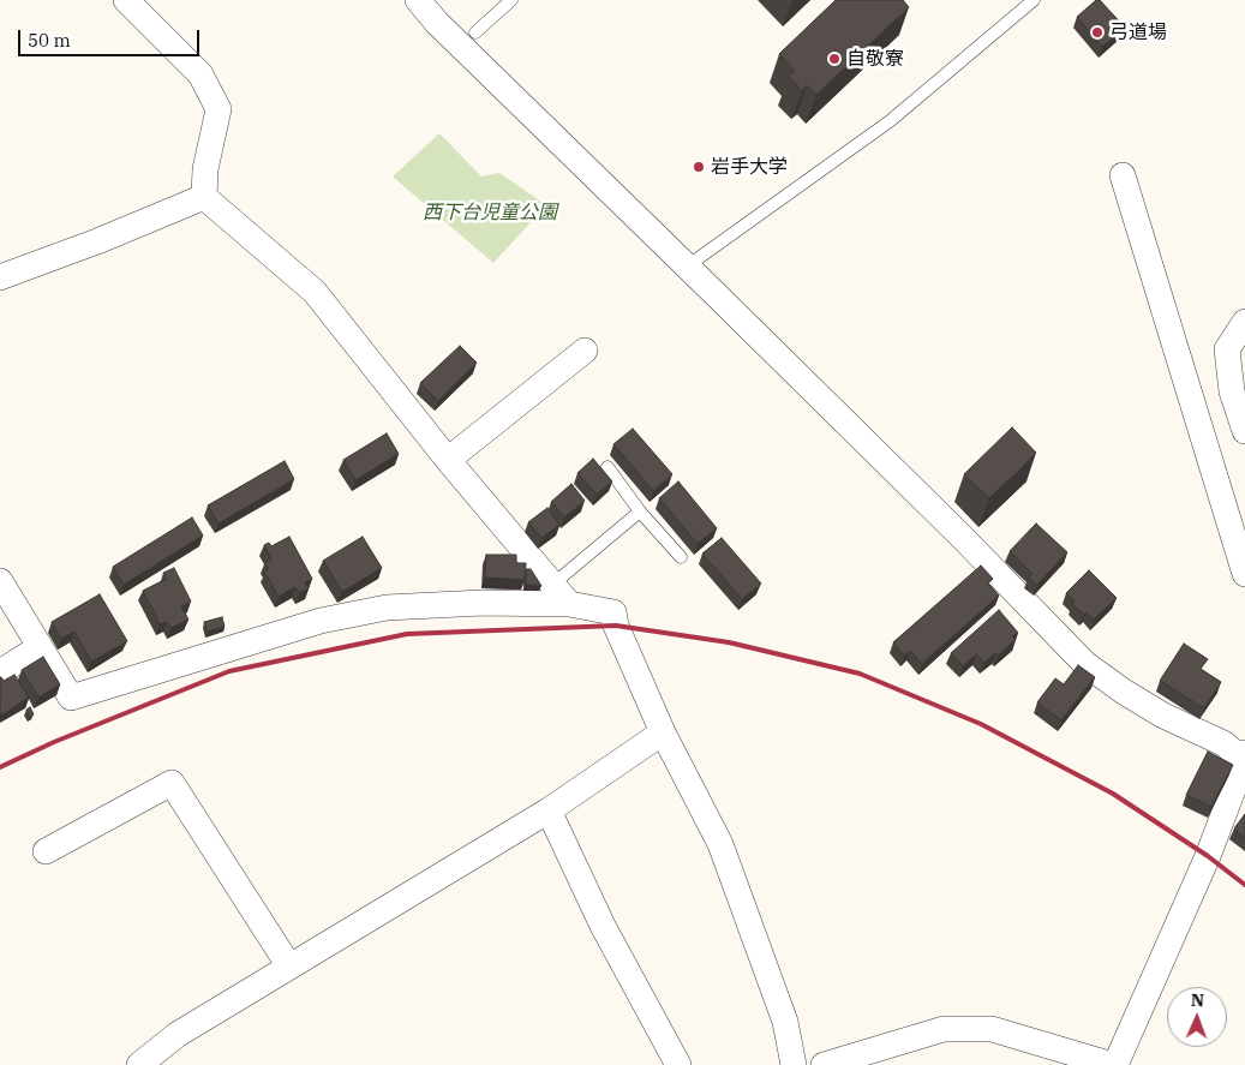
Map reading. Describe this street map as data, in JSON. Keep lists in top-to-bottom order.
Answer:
{
  "parks": ["西下台児童公園"],
  "places": ["弓道場", "自敬寮", "岩手大学"],
  "scale_bar": "50 m",
  "north": "top"
}
